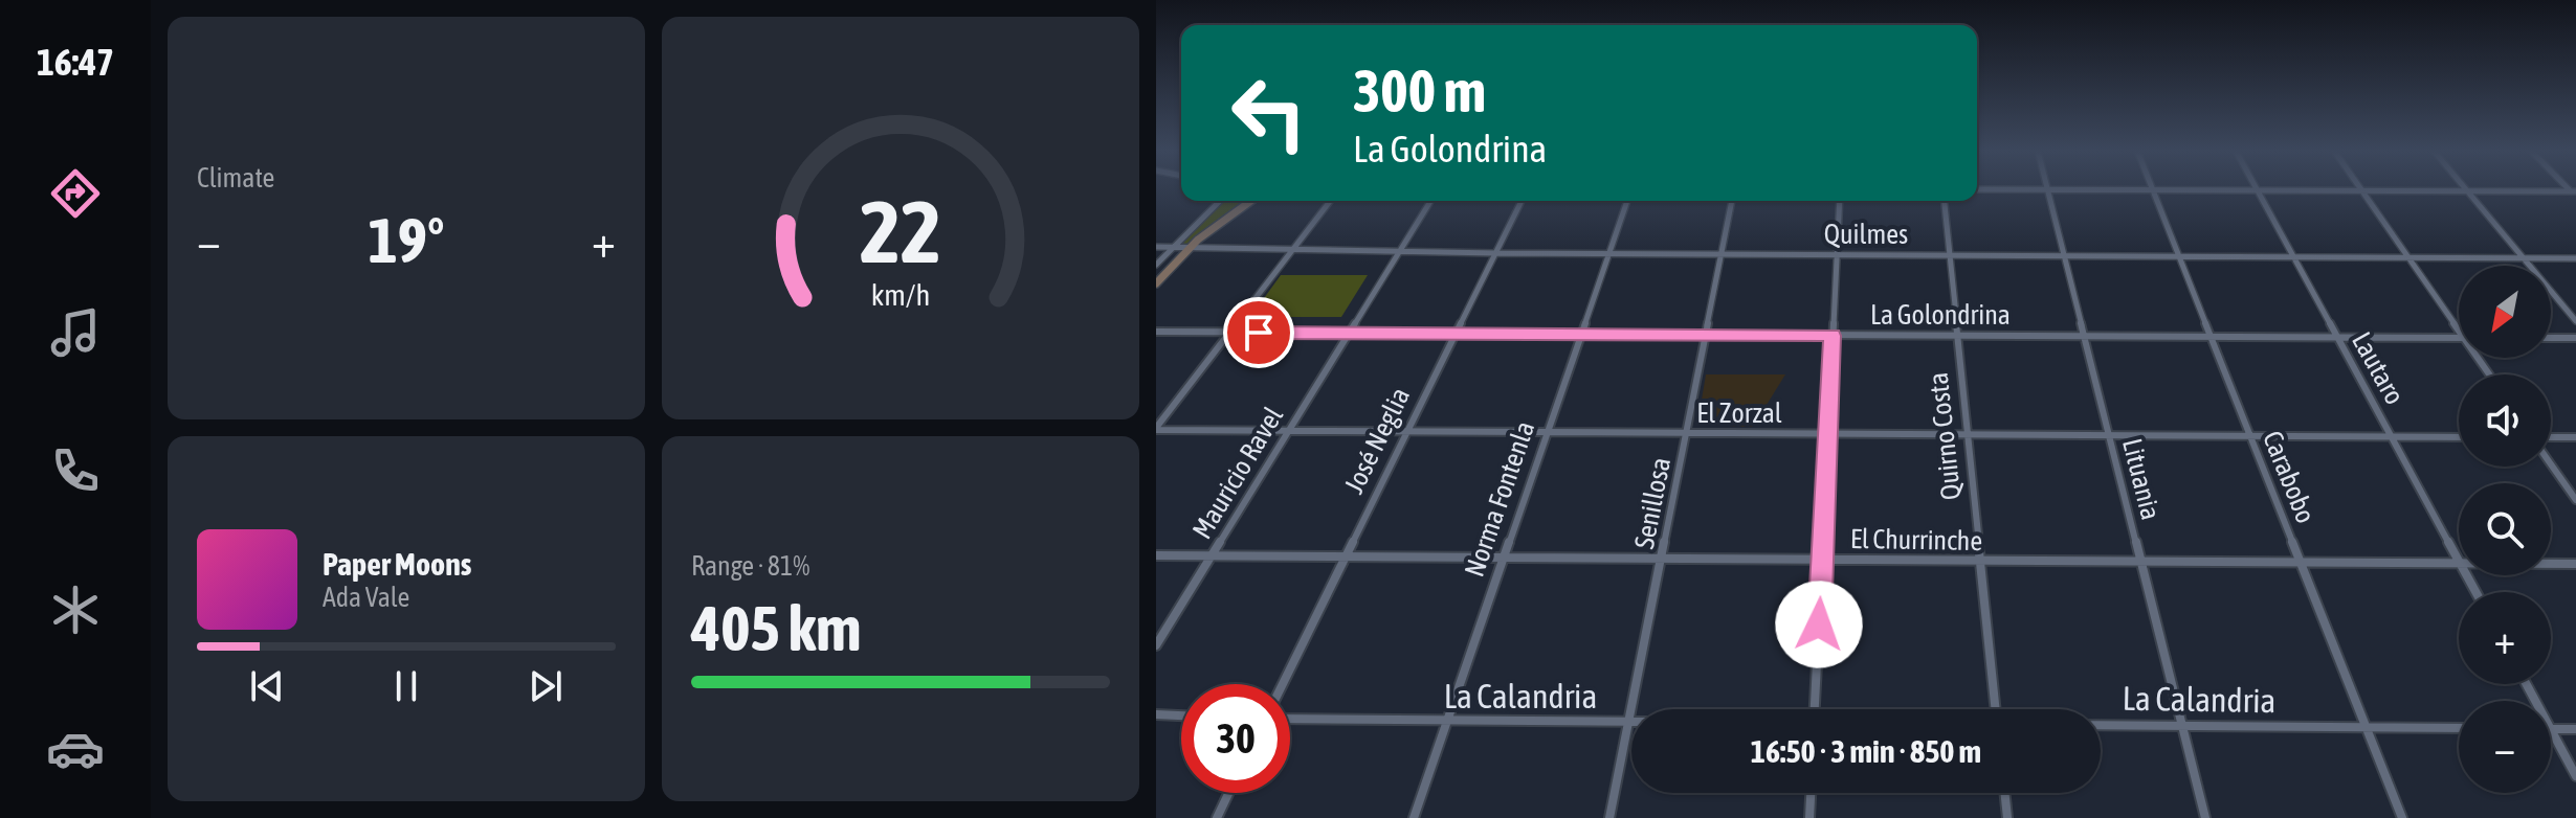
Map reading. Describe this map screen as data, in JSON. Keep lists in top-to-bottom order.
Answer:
{
  "streets": {
    "street": [
      "Quilmes",
      "La Golondrina",
      "Lautaro",
      "El Zorzal",
      "Quirno Costa",
      "José Neglia",
      "Mauricio Ravel",
      "Carabobo",
      "Lituania",
      "Norma Fontenla",
      "Senillosa",
      "El Churrinche",
      "La Calandria"
    ]
  },
  "crossings": [
    ["Quilmes", "Lautaro"],
    ["Quilmes", "Quirno Costa"],
    ["Quilmes", "José Neglia"],
    ["Quilmes", "Mauricio Ravel"],
    ["Quilmes", "Carabobo"],
    ["Quilmes", "Lituania"],
    ["Quilmes", "Norma Fontenla"],
    ["Quilmes", "Senillosa"],
    ["La Golondrina", "Lautaro"],
    ["La Golondrina", "Quirno Costa"],
    ["La Golondrina", "José Neglia"],
    ["La Golondrina", "Mauricio Ravel"],
    ["La Golondrina", "Carabobo"],
    ["La Golondrina", "Lituania"],
    ["La Golondrina", "Norma Fontenla"],
    ["La Golondrina", "Senillosa"],
    ["Lautaro", "El Zorzal"],
    ["El Zorzal", "Quirno Costa"],
    ["El Zorzal", "José Neglia"],
    ["El Zorzal", "Mauricio Ravel"],
    ["El Zorzal", "Carabobo"],
    ["El Zorzal", "Lituania"],
    ["El Zorzal", "Norma Fontenla"],
    ["El Zorzal", "Senillosa"],
    ["Quirno Costa", "El Churrinche"],
    ["José Neglia", "El Churrinche"],
    ["Mauricio Ravel", "El Churrinche"],
    ["Carabobo", "El Churrinche"],
    ["Carabobo", "La Calandria"],
    ["Lituania", "El Churrinche"],
    ["Lituania", "La Calandria"],
    ["Norma Fontenla", "El Churrinche"],
    ["Norma Fontenla", "La Calandria"],
    ["Senillosa", "El Churrinche"],
    ["Senillosa", "La Calandria"]
  ],
  "north": "bottom left",
  "page": {
    "tabs": "16:47",
    "tile": [
      "Climate",
      ["Range · 81%", "405 km"]
    ],
    "turn": ["300 m", "La Golondrina"],
    "heat": ["−", "19°", "+"],
    "map_buttons": ["+", "−"],
    "song": ["Paper Moons", "Ada Vale"],
    "limit": "30",
    "trip": "16:50 · 3 min · 850 m",
    "gauge": ["22", "km/h"]
  }
}
